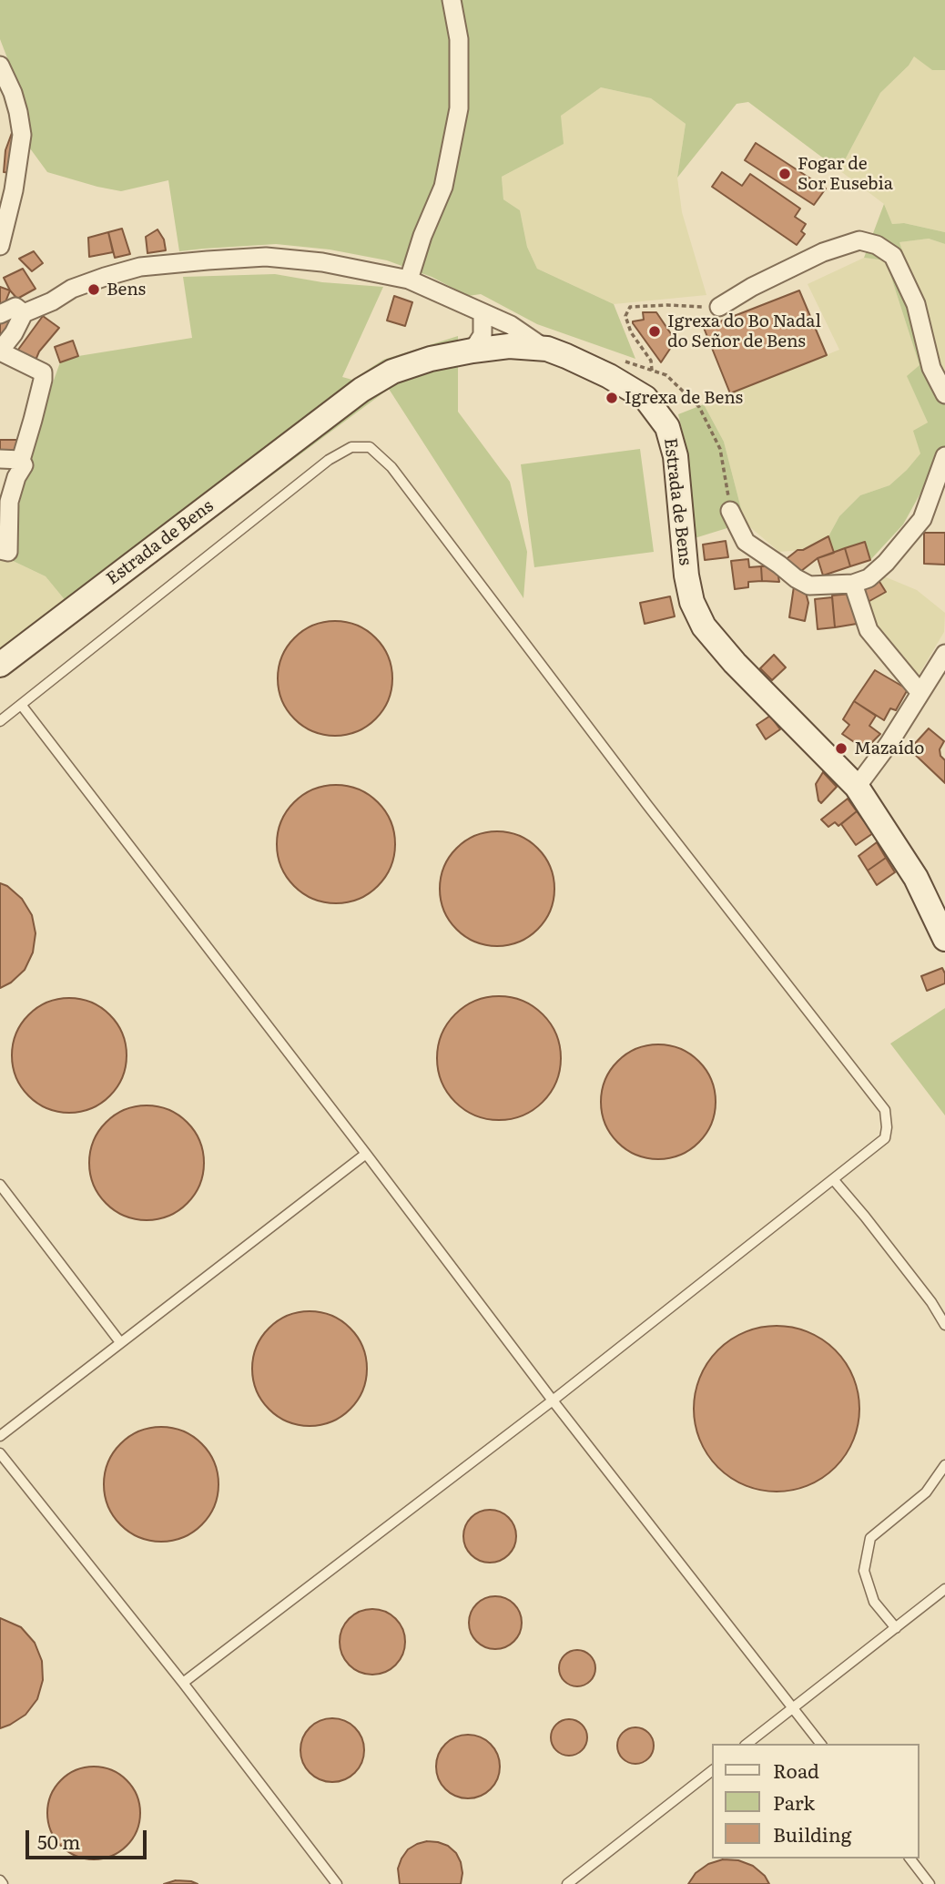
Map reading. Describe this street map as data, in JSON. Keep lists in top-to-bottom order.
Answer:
{
  "streets": {
    "street": ["Estrada de Bens"]
  },
  "places": [
    "Fogar de Sor Eusebia",
    "Bens",
    "Igrexa do Bo Nadal do Señor de Bens",
    "Igrexa de Bens",
    "Mazaído"
  ],
  "legend": ["Road", "Park", "Building"],
  "scale_bar": "50 m"
}
